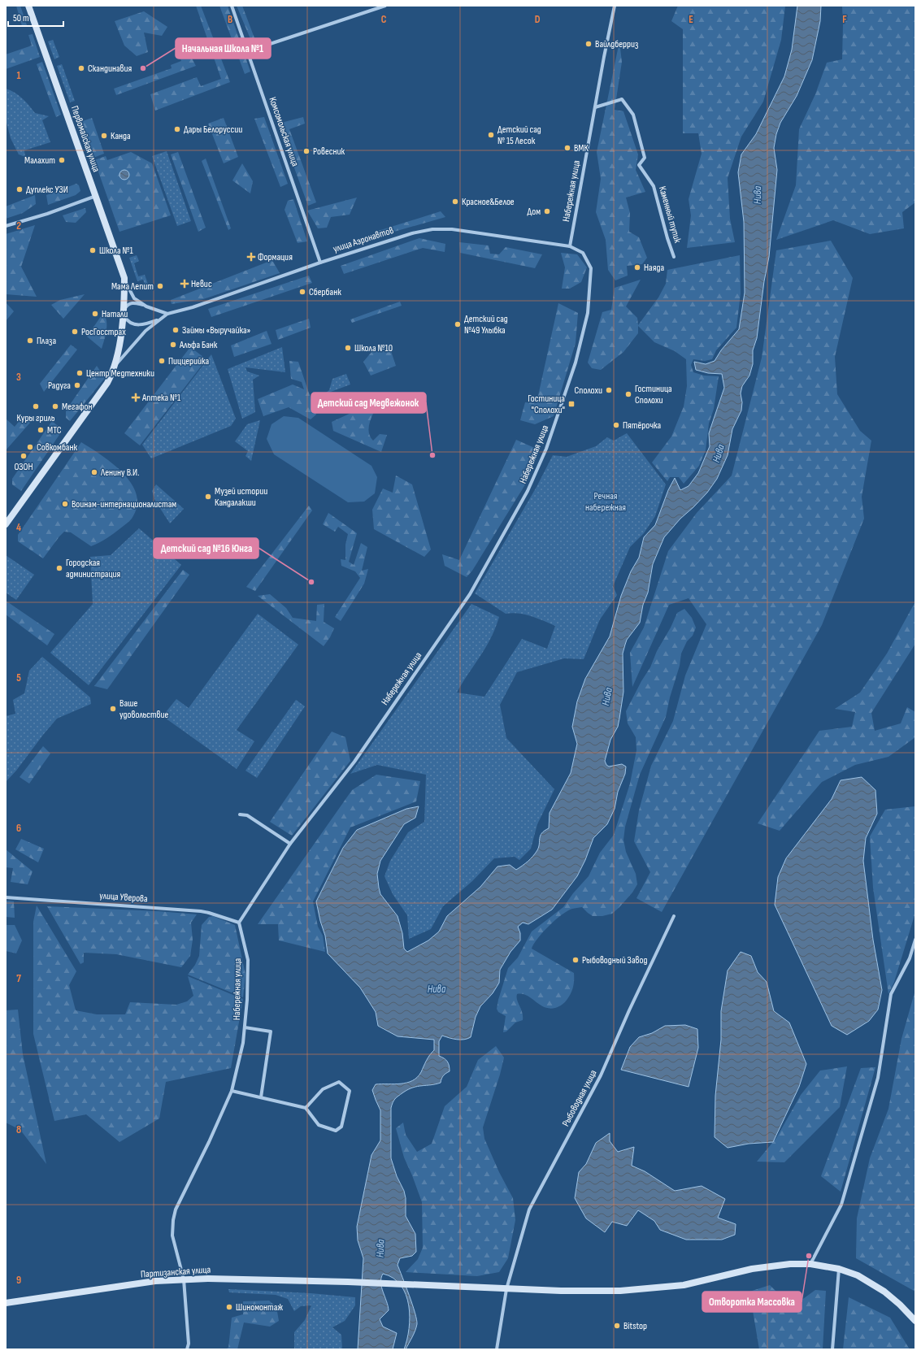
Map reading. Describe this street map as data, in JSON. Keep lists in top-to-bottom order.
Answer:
{
  "streets": {
    "main road": ["Первомайская улица", "Партизанская улица"],
    "street": [
      "Комсомольская улица",
      "Набережная улица",
      "Каменный тупик",
      "улица Аэронавтов",
      "улица Уверова",
      "Рыбоводная улица"
    ]
  },
  "crossings": [
    ["Комсомольская улица", "улица Аэронавтов"],
    ["Первомайская улица", "улица Аэронавтов"],
    ["Набережная улица", "Каменный тупик"],
    ["Набережная улица", "улица Аэронавтов"],
    ["Набережная улица", "улица Уверова"],
    ["Набережная улица", "Партизанская улица"],
    ["Рыбоводная улица", "Партизанская улица"]
  ],
  "water": ["Нива"],
  "parks": ["Речная набережная"],
  "places": {
    "other": [
      "Вайлдберриз",
      "Скандинавия",
      "Начальная Школа №1",
      "Дары Белоруссии",
      "Детский сад № 15 Лесок",
      "Канда",
      "ВМК",
      "Ровесник",
      "Малахит",
      "Дуплекс УЗИ",
      "Красное&Белое",
      "Дом",
      "Школа №1",
      "Наяда",
      "Мама Лепит",
      "Сбербанк",
      "Натали",
      "Детский сад №49 Улыбка",
      "Займы «Выручайка»",
      "РосГосстрах",
      "Плаза",
      "Альфа Банк",
      "Школа №10",
      "Пиццерийка",
      "Центр Медтехники",
      "Радуга",
      "Сполохи",
      "Гостиница Сполохи",
      "Куры гриль",
      "Мегафон",
      "Пятёрочка",
      "МТС",
      "Совкомбанк",
      "Детский сад Медвежонок",
      "ОЗОН",
      "Ленину В.И.",
      "Музей истории Кандалакши",
      "Воинам-интернационалистам",
      "Городская администрация",
      "Детский сад №16 Юнга",
      "Ваше удовольствие",
      "Рыбоводный Завод",
      "Отворотка Массовка",
      "Шиномонтаж",
      "Bitstop"
    ],
    "health": ["Формация", "Невис", "Аптека №1"],
    "transit": ["Гостиница \"Сполохи\""]
  },
  "scale_bar": "50 m",
  "grid": {
    "columns": [
      "B",
      "C",
      "D",
      "E",
      "F"
    ],
    "rows": [
      "1",
      "2",
      "3",
      "4",
      "5",
      "6",
      "7",
      "8",
      "9"
    ]
  }
}
